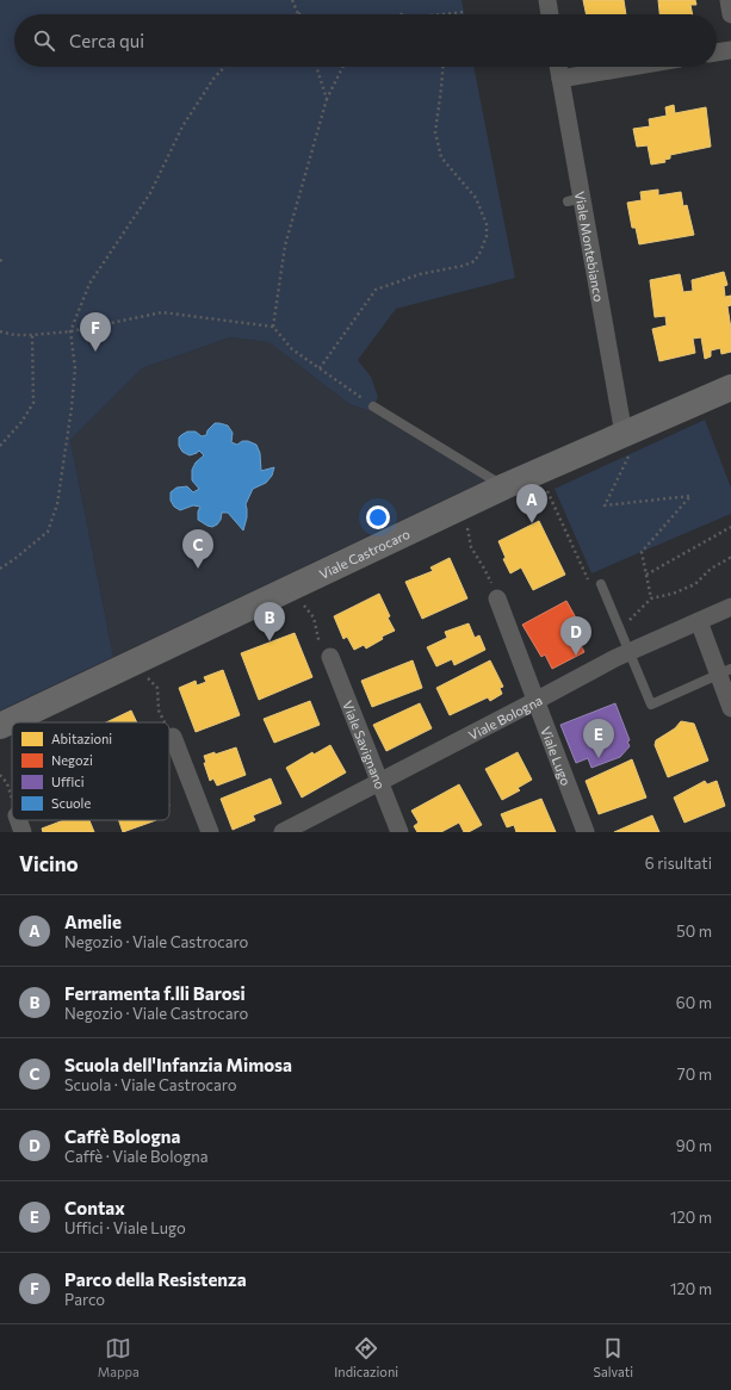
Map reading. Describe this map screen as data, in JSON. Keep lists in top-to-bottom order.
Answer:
{
  "streets": {
    "street": [
      "Viale Montebianco",
      "Viale Castrocaro",
      "Viale Bologna",
      "Viale Savignano",
      "Viale Lugo"
    ]
  },
  "crossings": [
    ["Viale Montebianco", "Viale Castrocaro"],
    ["Viale Bologna", "Viale Savignano"],
    ["Viale Bologna", "Viale Lugo"]
  ],
  "legend": [
    "Abitazioni",
    "Negozi",
    "Uffici",
    "Scuole"
  ],
  "page": {
    "search": "Cerca qui",
    "pins": [
      "F",
      "A",
      "C",
      "B",
      "D",
      "E"
    ],
    "heading": ["Vicino", "6 risultati"],
    "list": [
      {
        "mark": "A",
        "name": "Amelie",
        "note": "Negozio · Viale Castrocaro",
        "value": "50 m"
      },
      {
        "mark": "B",
        "name": "Ferramenta f.lli Barosi",
        "note": "Negozio · Viale Castrocaro",
        "value": "60 m"
      },
      {
        "mark": "C",
        "name": "Scuola dell'Infanzia Mimosa",
        "note": "Scuola · Viale Castrocaro",
        "value": "70 m"
      },
      {
        "mark": "D",
        "name": "Caffè Bologna",
        "note": "Caffè · Viale Bologna",
        "value": "90 m"
      },
      {
        "mark": "E",
        "name": "Contax",
        "note": "Uffici · Viale Lugo",
        "value": "120 m"
      },
      {
        "mark": "F",
        "name": "Parco della Resistenza",
        "note": "Parco",
        "value": "120 m"
      }
    ],
    "nav": ["Mappa", "Indicazioni", "Salvati"]
  }
}
